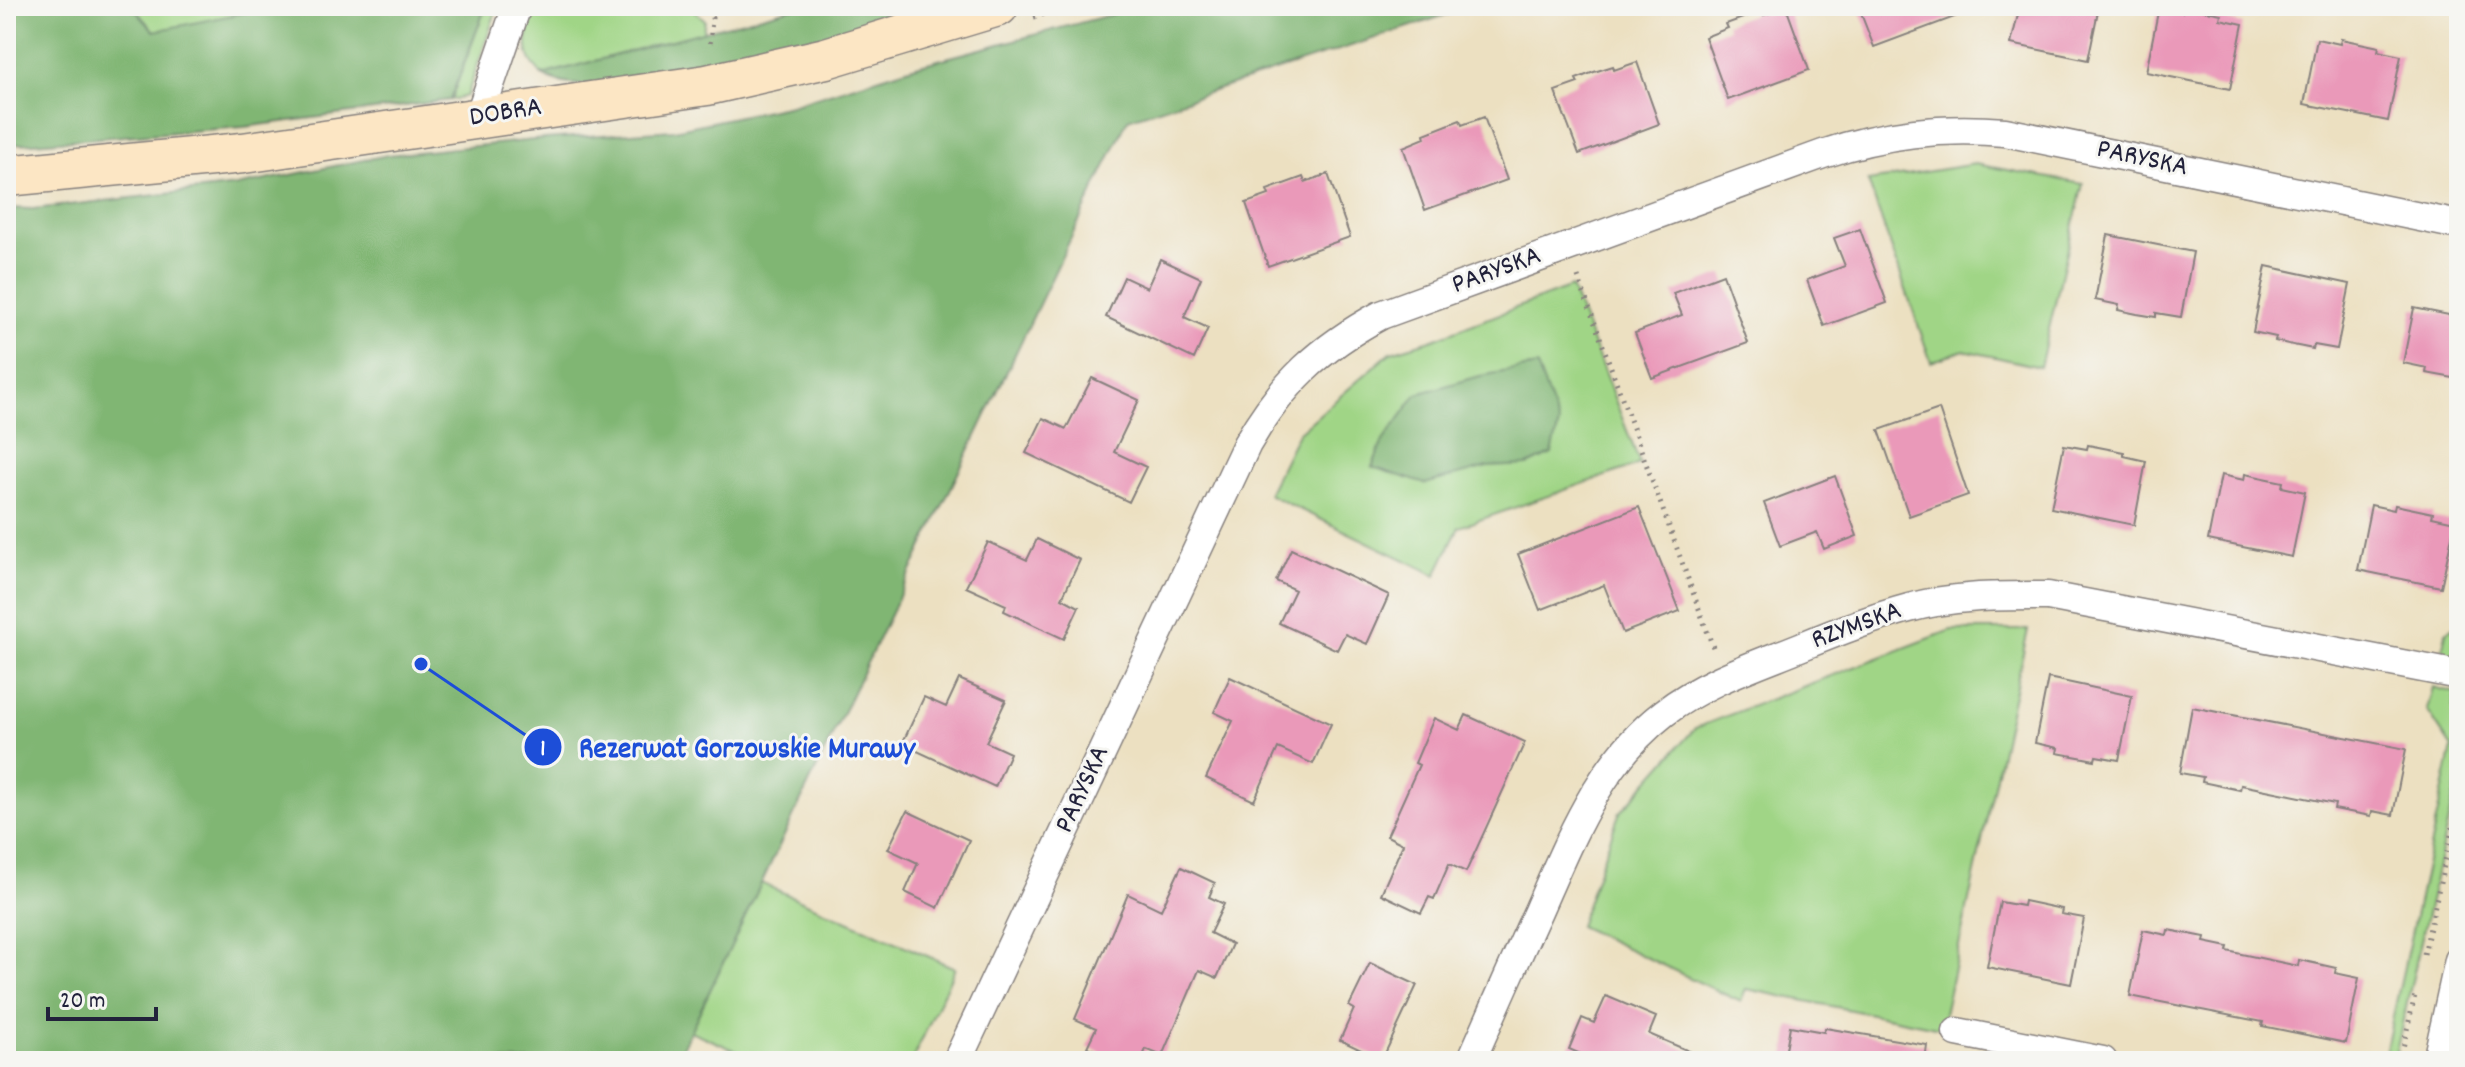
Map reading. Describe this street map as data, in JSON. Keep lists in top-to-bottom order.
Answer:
{
  "streets": {
    "street": ["DOBRA", "PARYSKA", "RZYMSKA"]
  },
  "places": ["Rezerwat Gorzowskie Murawy"],
  "scale_bar": "20 m"
}
